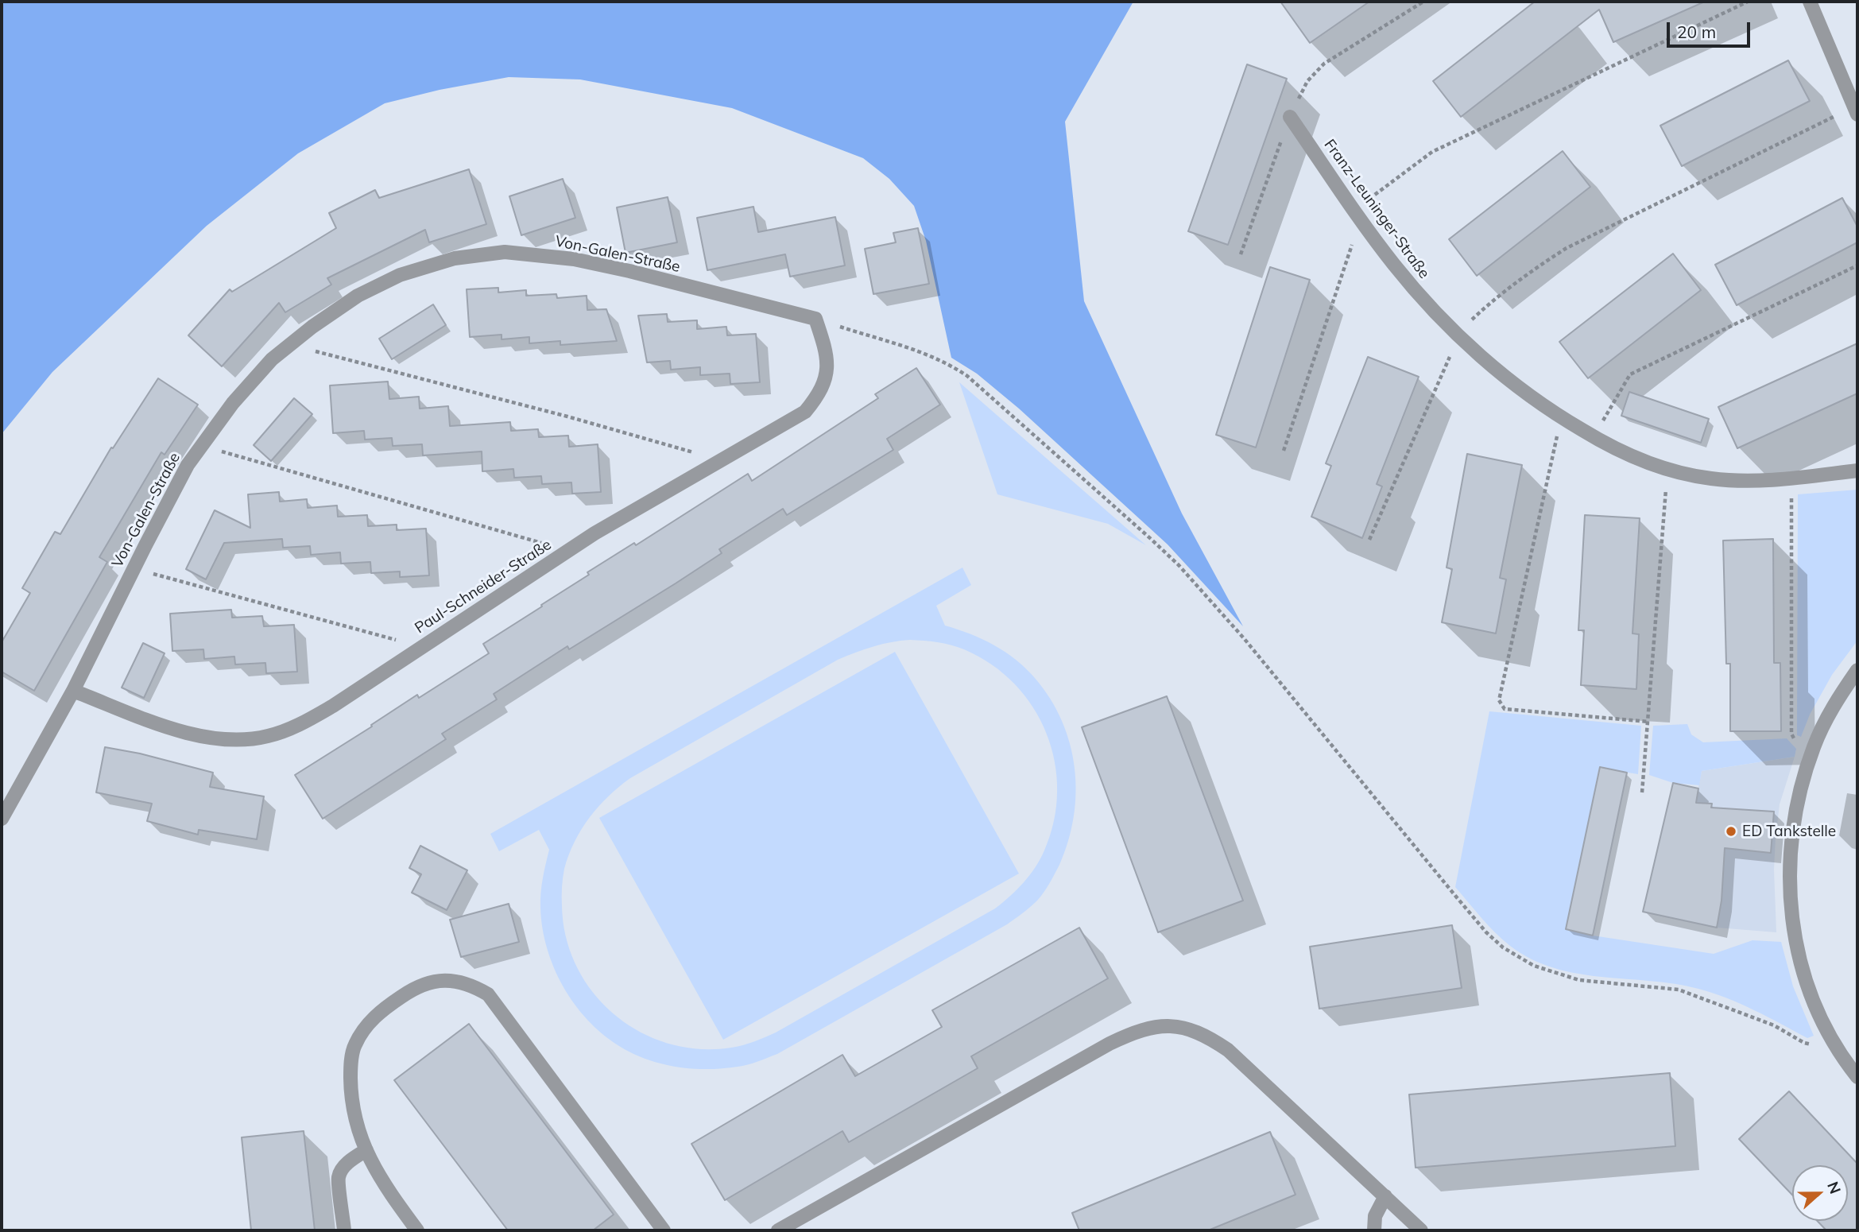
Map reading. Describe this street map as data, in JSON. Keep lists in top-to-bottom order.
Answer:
{
  "streets": {
    "street": ["Franz-Leuninger-Straße", "Von-Galen-Straße", "Paul-Schneider-Straße"]
  },
  "crossings": [
    ["Von-Galen-Straße", "Paul-Schneider-Straße"]
  ],
  "places": ["ED Tankstelle"],
  "scale_bar": "20 m",
  "north": "right"
}
